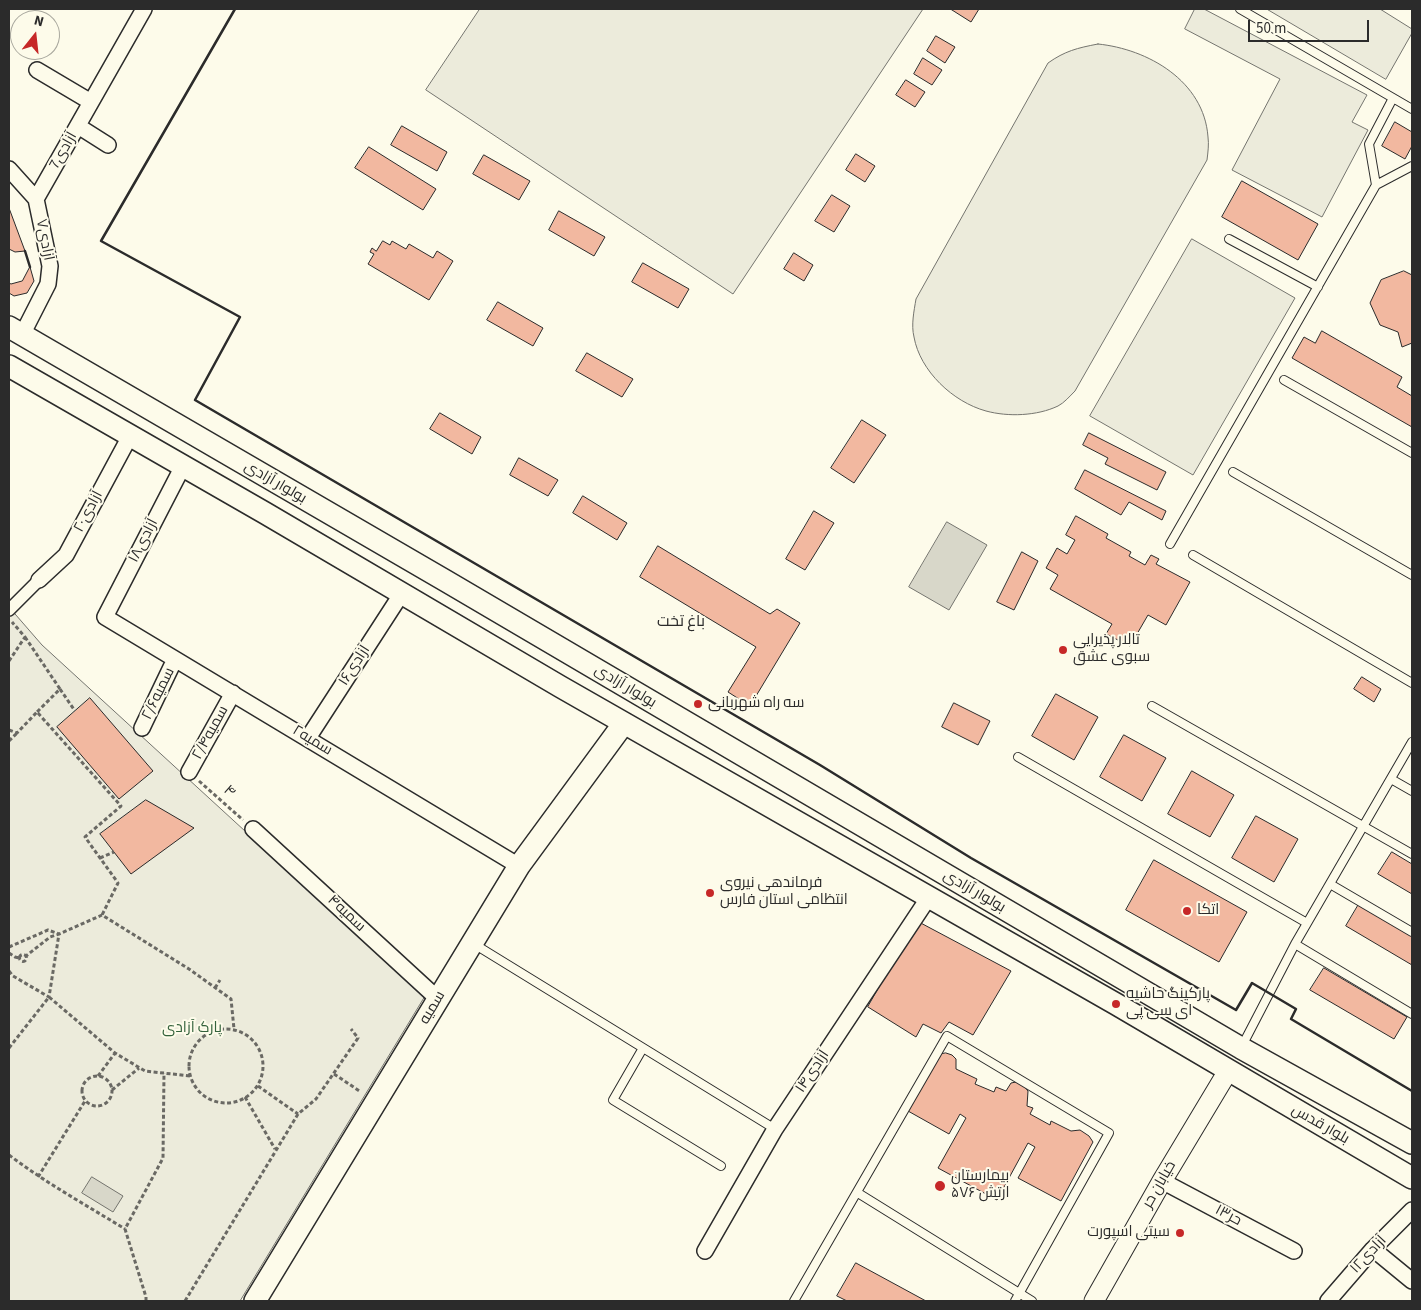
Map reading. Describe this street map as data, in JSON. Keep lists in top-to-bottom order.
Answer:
{
  "streets": {
    "main road": ["بولوار آزادی", "سمیه", "بلوار قدس"],
    "street": [
      "7آزادی",
      "آزادی۷",
      "آزادی۲۰",
      "آزادی۱۸",
      "آزادی۱۶",
      "سمیه۲/۶",
      "سمیه۲/۴",
      "۲سمیه",
      "سمیه۴",
      "آزادی۱۴",
      "خیابان حر",
      "حر۱۳",
      "آزادی۱۲"
    ],
    "path": ["۴"]
  },
  "crossings": [
    ["7آزادی", "آزادی۷"],
    ["آزادی۷", "بولوار آزادی"],
    ["بولوار آزادی", "آزادی۲۰"],
    ["بولوار آزادی", "آزادی۱۸"],
    ["بولوار آزادی", "آزادی۱۶"],
    ["بولوار آزادی", "سمیه"],
    ["بولوار آزادی", "آزادی۱۴"],
    ["بولوار آزادی", "بلوار قدس"],
    ["بولوار آزادی", "خیابان حر"],
    ["آزادی۱۸", "۲سمیه"],
    ["آزادی۱۶", "۲سمیه"],
    ["سمیه۲/۶", "۲سمیه"],
    ["سمیه۲/۴", "۲سمیه"],
    ["سمیه۲/۴", "۴"],
    ["۲سمیه", "سمیه"],
    ["۴", "سمیه۴"],
    ["سمیه۴", "سمیه"],
    ["بلوار قدس", "خیابان حر"],
    ["خیابان حر", "حر۱۳"]
  ],
  "districts": ["باغ تخت"],
  "parks": ["پارک آزادی"],
  "places": [
    "تالار پذیرایی سبوی عشق",
    "سه راه شهربانی",
    "فرماندهی نیروی انتظامی استان فارس",
    "اتکا",
    "پارکینگ حاشیه ای سی پی",
    "بیمارستان ۵۷۶ ارتش",
    "سیتی اسپورت"
  ],
  "scale_bar": "50 m",
  "north": "top"
}
